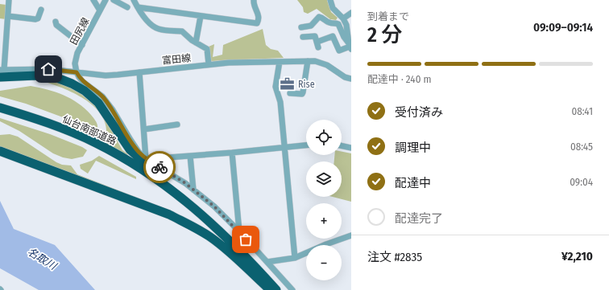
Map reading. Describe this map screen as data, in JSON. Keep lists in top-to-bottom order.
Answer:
{
  "streets": {
    "highway": ["仙台南部道路"],
    "street": ["田尻線", "富田線"]
  },
  "crossings": [
    ["田尻線", "富田線"]
  ],
  "water": ["名取川"],
  "places": {
    "office": ["Rise"]
  },
  "page": {
    "heading": ["2 分", "到着まで", "09:09–09:14"],
    "panel": ["注文 #2835", "¥2,210"],
    "bar": "配達中 · 240 m",
    "list": [
      ["受付済み", "08:41"],
      ["調理中", "08:45"],
      ["配達中", "09:04"],
      "配達完了"
    ],
    "map_buttons": ["+", "−"]
  }
}
